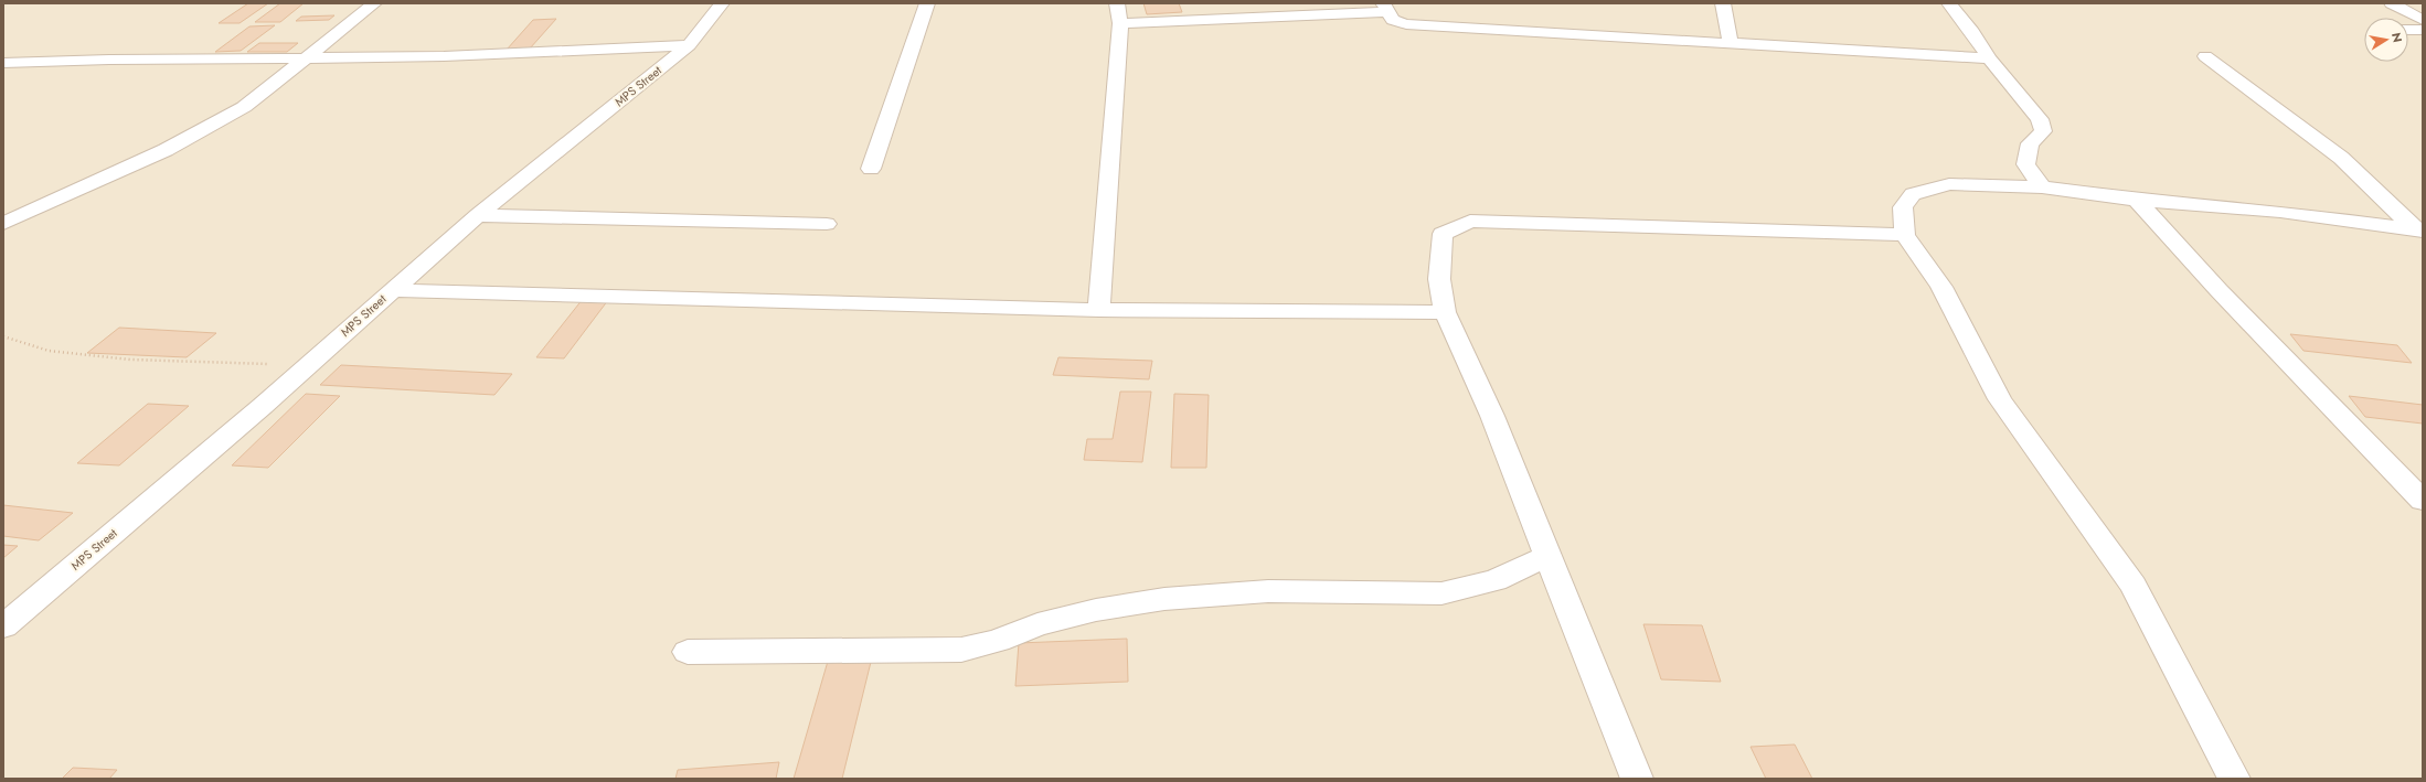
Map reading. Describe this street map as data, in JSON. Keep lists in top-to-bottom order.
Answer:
{
  "streets": {
    "street": ["MPS Street"]
  },
  "north": "right"
}
